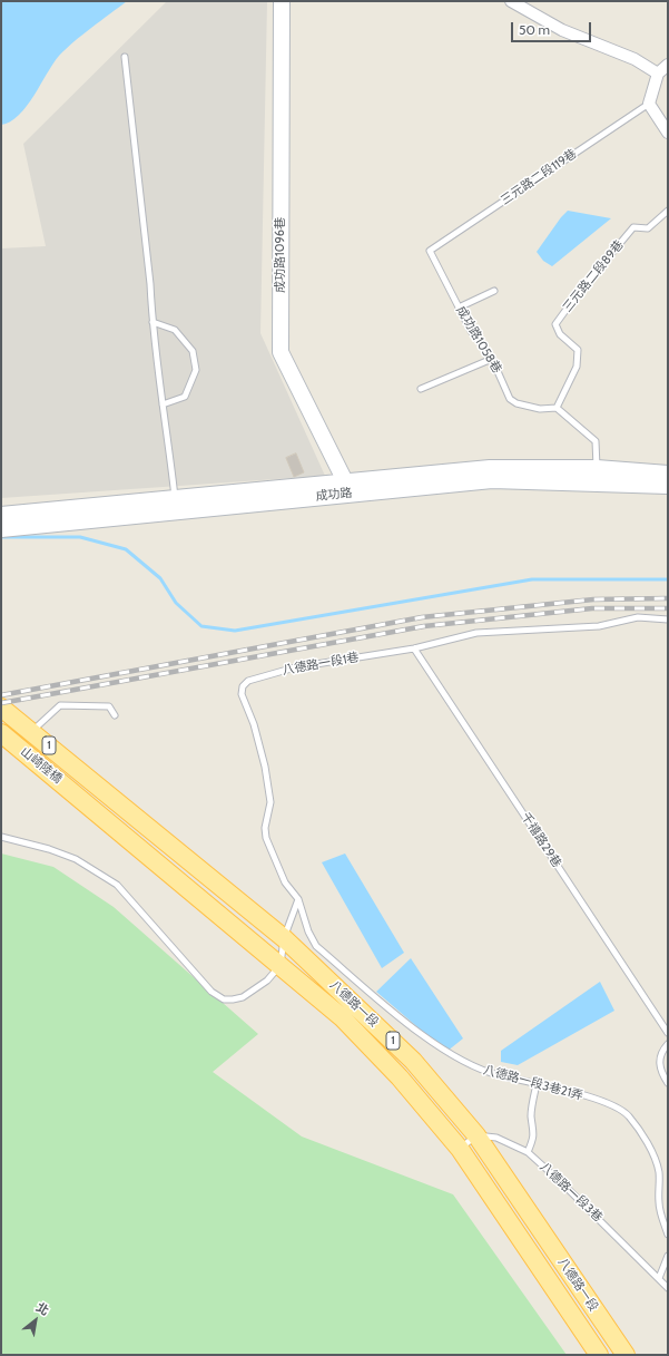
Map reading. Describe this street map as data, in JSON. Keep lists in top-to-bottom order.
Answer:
{
  "streets": {
    "main road": ["1", "山崎陸橋", "八德路一段"],
    "street": ["成功路1096巷", "成功路"],
    "lane": [
      "三元路二段119巷",
      "三元路二段89巷",
      "成功路1058巷",
      "八德路一段1巷",
      "千禧路29巷",
      "八德路一段3巷21弄",
      "八德路一段3巷"
    ]
  },
  "crossings": [
    ["三元路二段119巷", "成功路1058巷"],
    ["成功路1096巷", "成功路"],
    ["三元路二段89巷", "成功路1058巷"],
    ["八德路一段1巷", "千禧路29巷"],
    ["八德路一段1巷", "八德路一段3巷21弄"],
    ["山崎陸橋", "八德路一段"],
    ["八德路一段", "八德路一段3巷"]
  ],
  "scale_bar": "50 m",
  "north": "top right"
}
